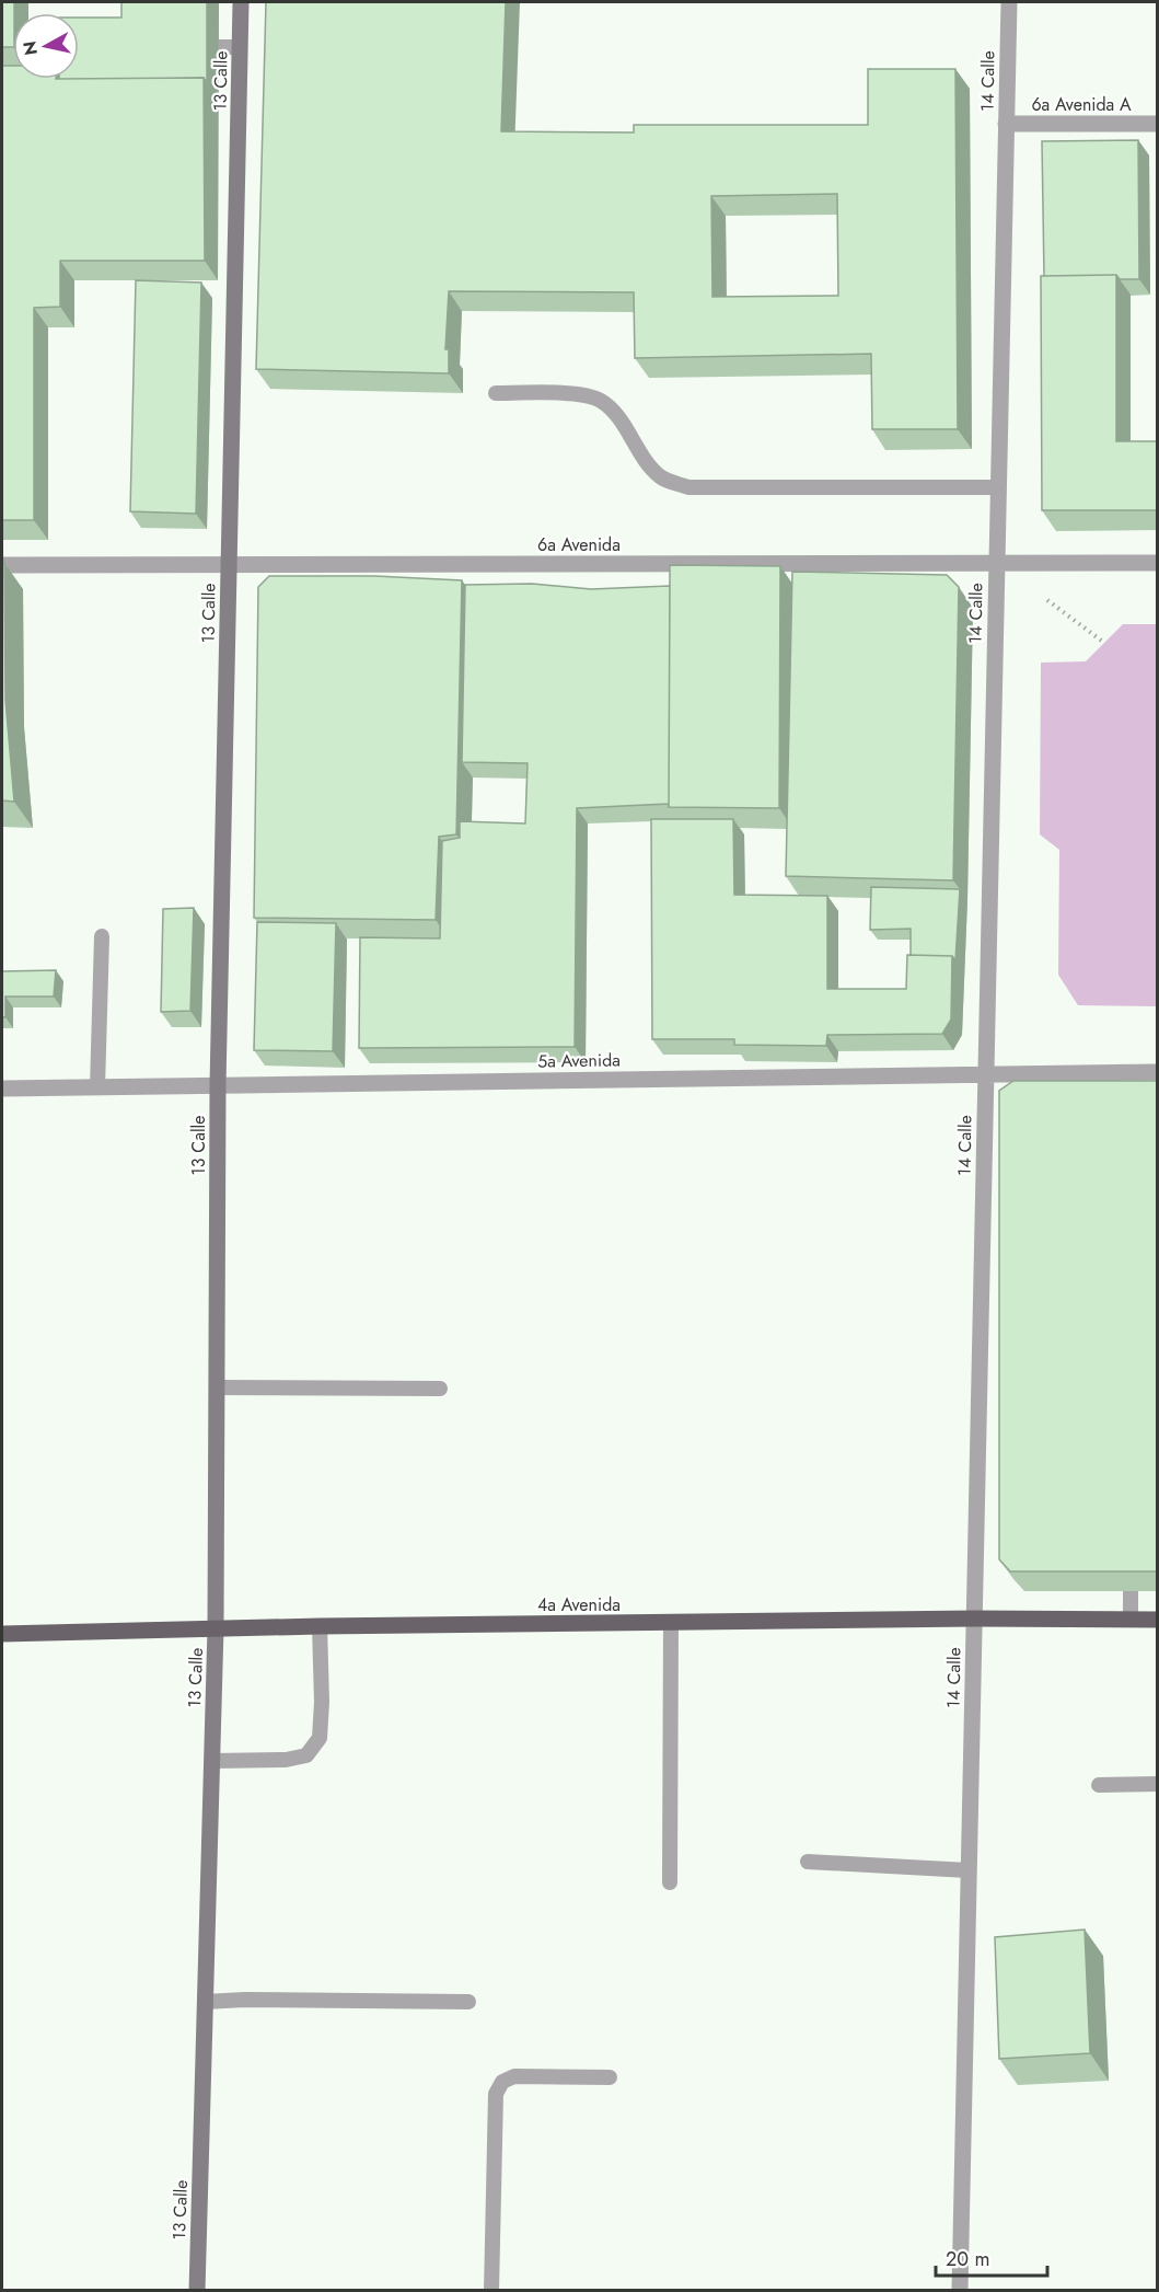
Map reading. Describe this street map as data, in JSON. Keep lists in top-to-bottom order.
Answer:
{
  "streets": {
    "main road": ["4a Avenida"],
    "street": [
      "13 Calle",
      "14 Calle",
      "6a Avenida A",
      "6a Avenida",
      "5a Avenida"
    ]
  },
  "crossings": [
    ["13 Calle", "6a Avenida"],
    ["13 Calle", "5a Avenida"],
    ["13 Calle", "4a Avenida"],
    ["14 Calle", "6a Avenida A"],
    ["14 Calle", "6a Avenida"],
    ["14 Calle", "5a Avenida"],
    ["14 Calle", "4a Avenida"]
  ],
  "scale_bar": "20 m",
  "north": "left"
}
